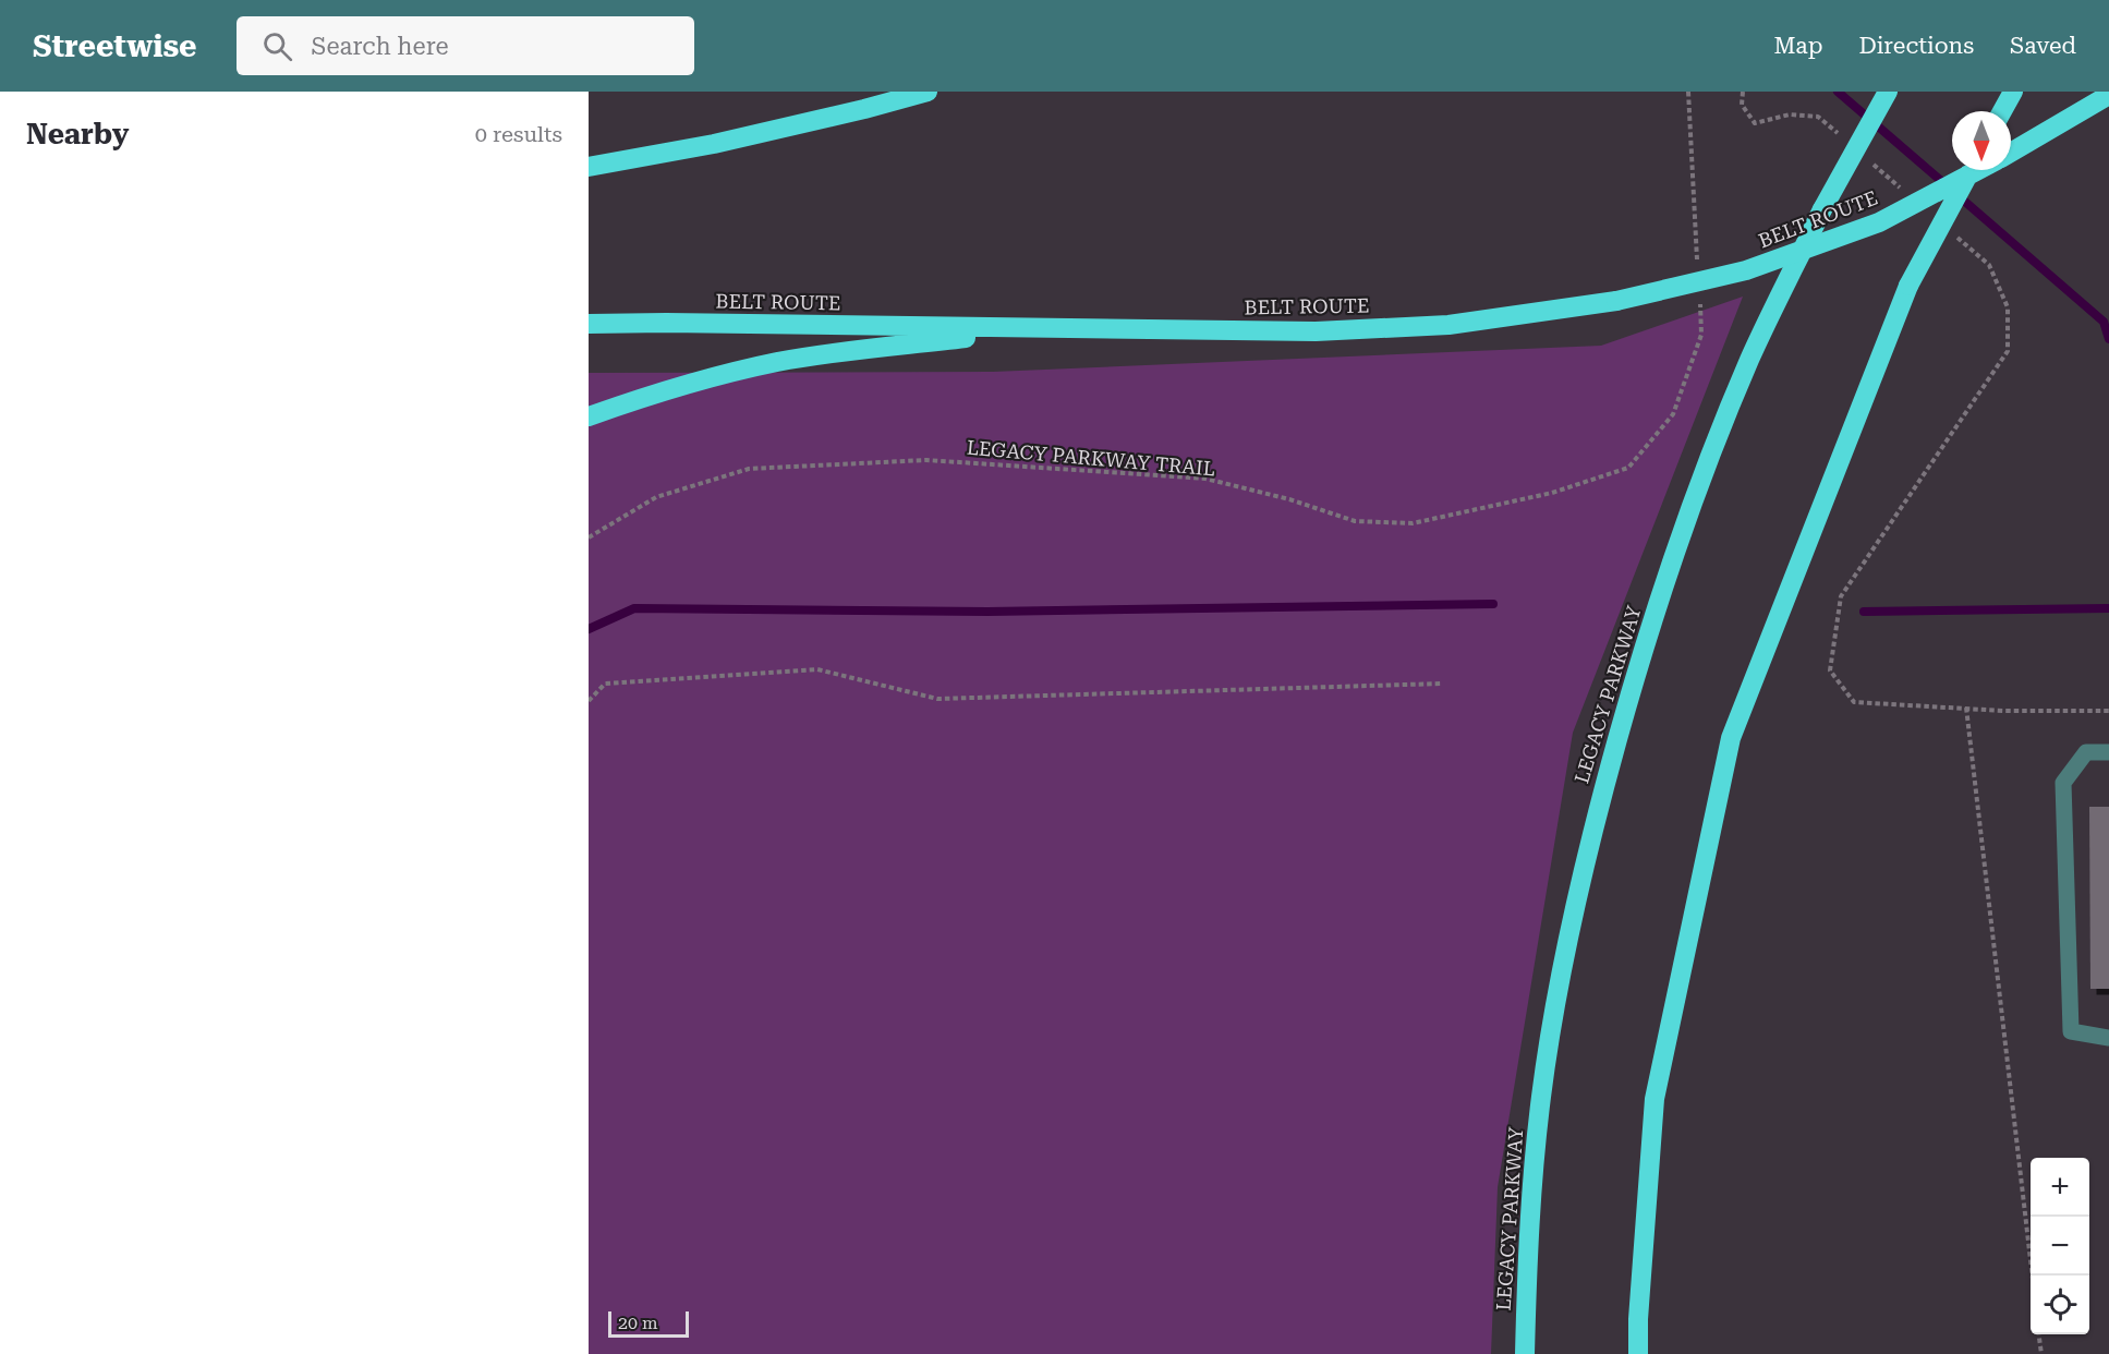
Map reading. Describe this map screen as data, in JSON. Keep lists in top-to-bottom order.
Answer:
{
  "streets": {
    "highway": ["BELT ROUTE", "LEGACY PARKWAY"],
    "path": ["LEGACY PARKWAY TRAIL"]
  },
  "scale_bar": "20 m",
  "north": "bottom",
  "page": {
    "header": "Streetwise",
    "search": "Search here",
    "nav": ["Map", "Directions", "Saved"],
    "heading": ["Nearby", "0 results"],
    "map_buttons": ["+", "−"],
    "scale": "20 m"
  }
}
